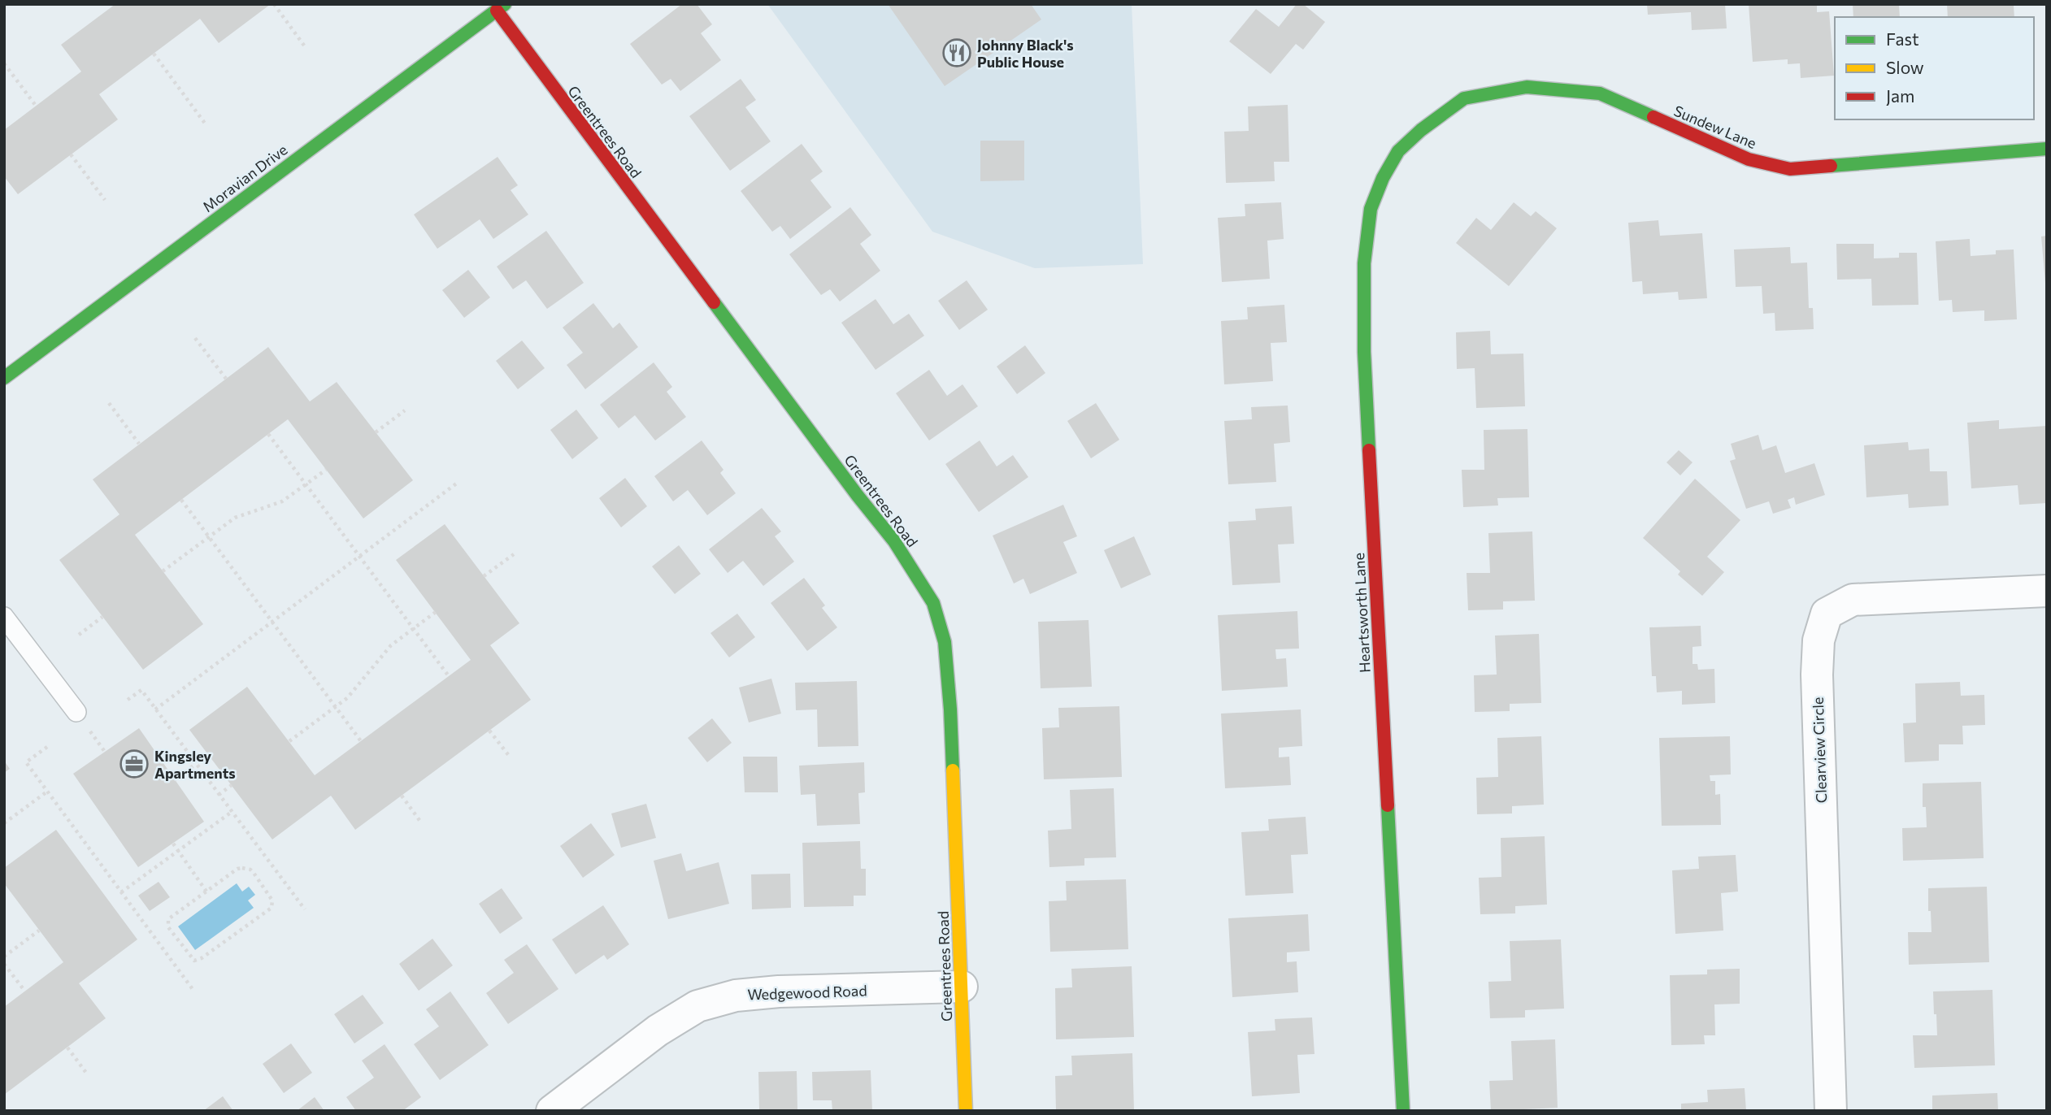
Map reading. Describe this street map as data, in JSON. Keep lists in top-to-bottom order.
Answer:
{
  "streets": {
    "street": [
      "Sundew Lane",
      "Greentrees Road",
      "Moravian Drive",
      "Heartsworth Lane",
      "Clearview Circle",
      "Wedgewood Road"
    ]
  },
  "crossings": [
    ["Sundew Lane", "Heartsworth Lane"],
    ["Greentrees Road", "Moravian Drive"],
    ["Greentrees Road", "Wedgewood Road"]
  ],
  "places": {
    "restaurant": ["Johnny Black's Public House"],
    "office": ["Kingsley Apartments"]
  },
  "legend": ["Fast", "Slow", "Jam"]
}
